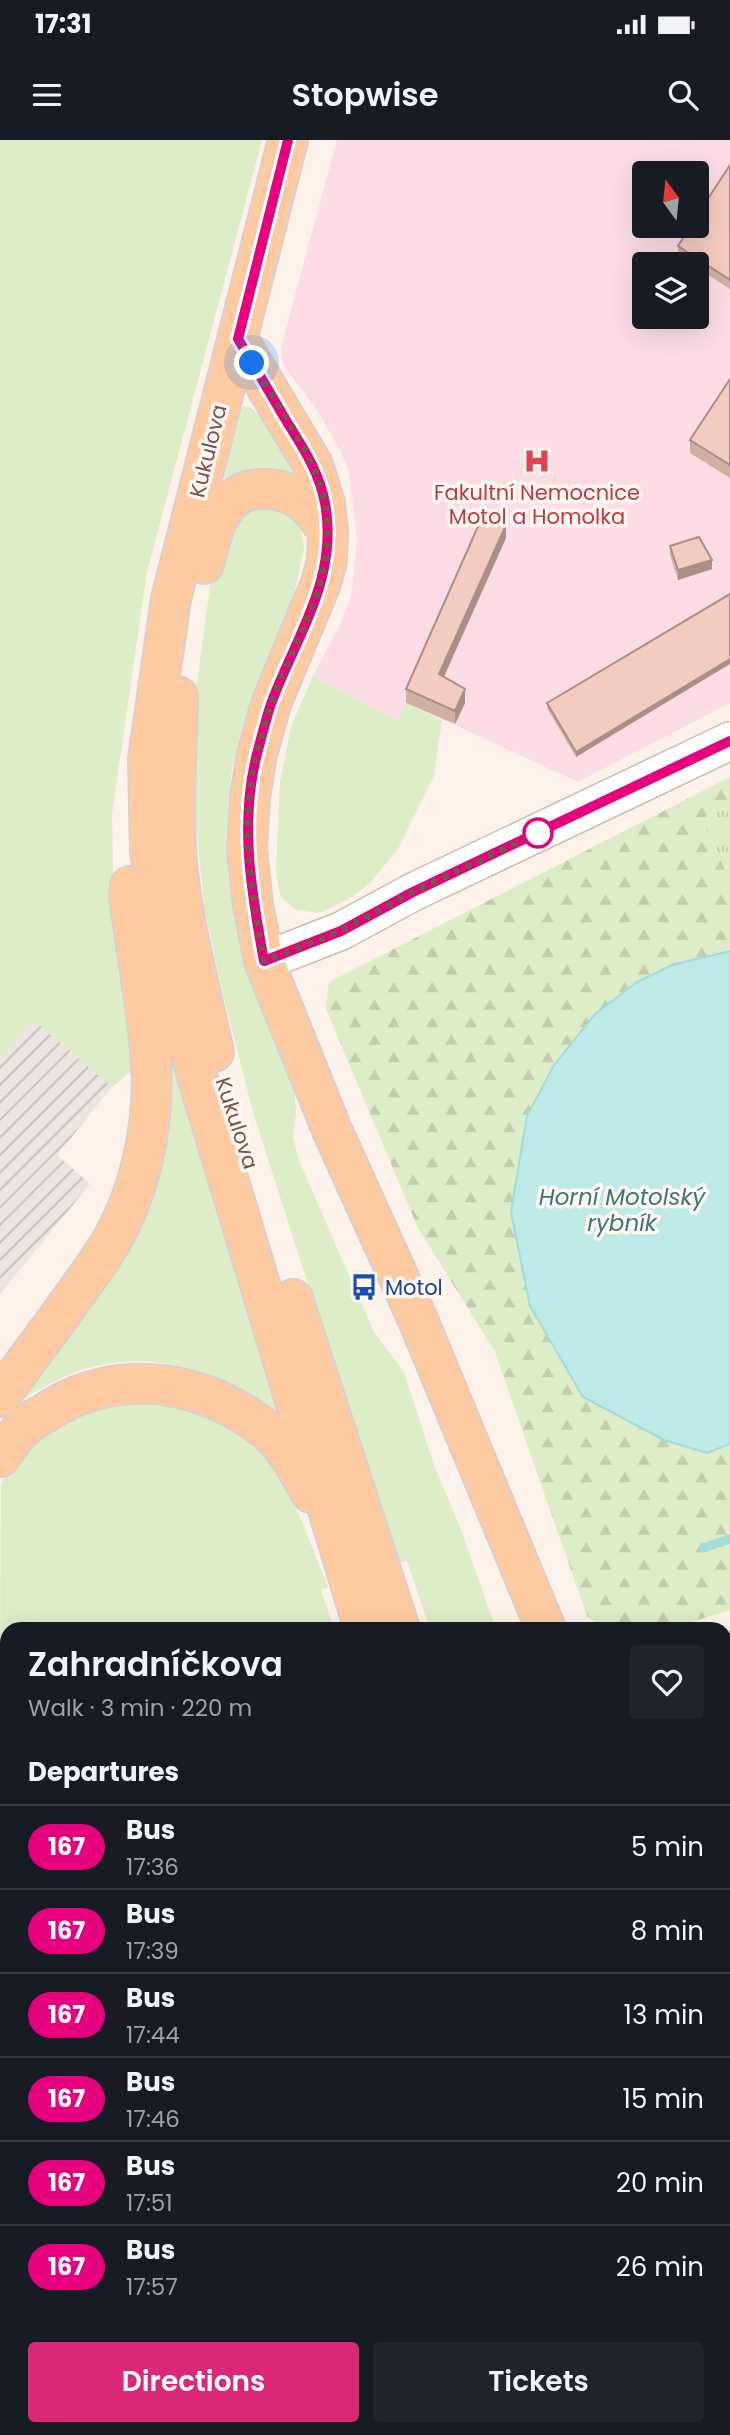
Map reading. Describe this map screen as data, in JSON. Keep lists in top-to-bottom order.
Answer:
{
  "streets": {
    "main road": ["Kukulova"]
  },
  "water": ["Horní Motolský rybník"],
  "places": {
    "hospital": ["Fakultní Nemocnice Motol a Homolka"],
    "bus stop": ["Motol"]
  },
  "lines": ["bus line 167"],
  "north": "top",
  "page": {
    "status": "17:31",
    "header": "Stopwise",
    "heading": [
      ["Zahradníčkova", "Walk · 3 min · 220 m"],
      "Departures"
    ],
    "list": [
      {
        "mark": "167",
        "name": "Bus",
        "note": "17:36",
        "value": "5 min"
      },
      {
        "mark": "167",
        "name": "Bus",
        "note": "17:39",
        "value": "8 min"
      },
      {
        "mark": "167",
        "name": "Bus",
        "note": "17:44",
        "value": "13 min"
      },
      {
        "mark": "167",
        "name": "Bus",
        "note": "17:46",
        "value": "15 min"
      },
      {
        "mark": "167",
        "name": "Bus",
        "note": "17:51",
        "value": "20 min"
      },
      {
        "mark": "167",
        "name": "Bus",
        "note": "17:57",
        "value": "26 min"
      }
    ],
    "buttons": ["Directions", "Tickets"]
  }
}
